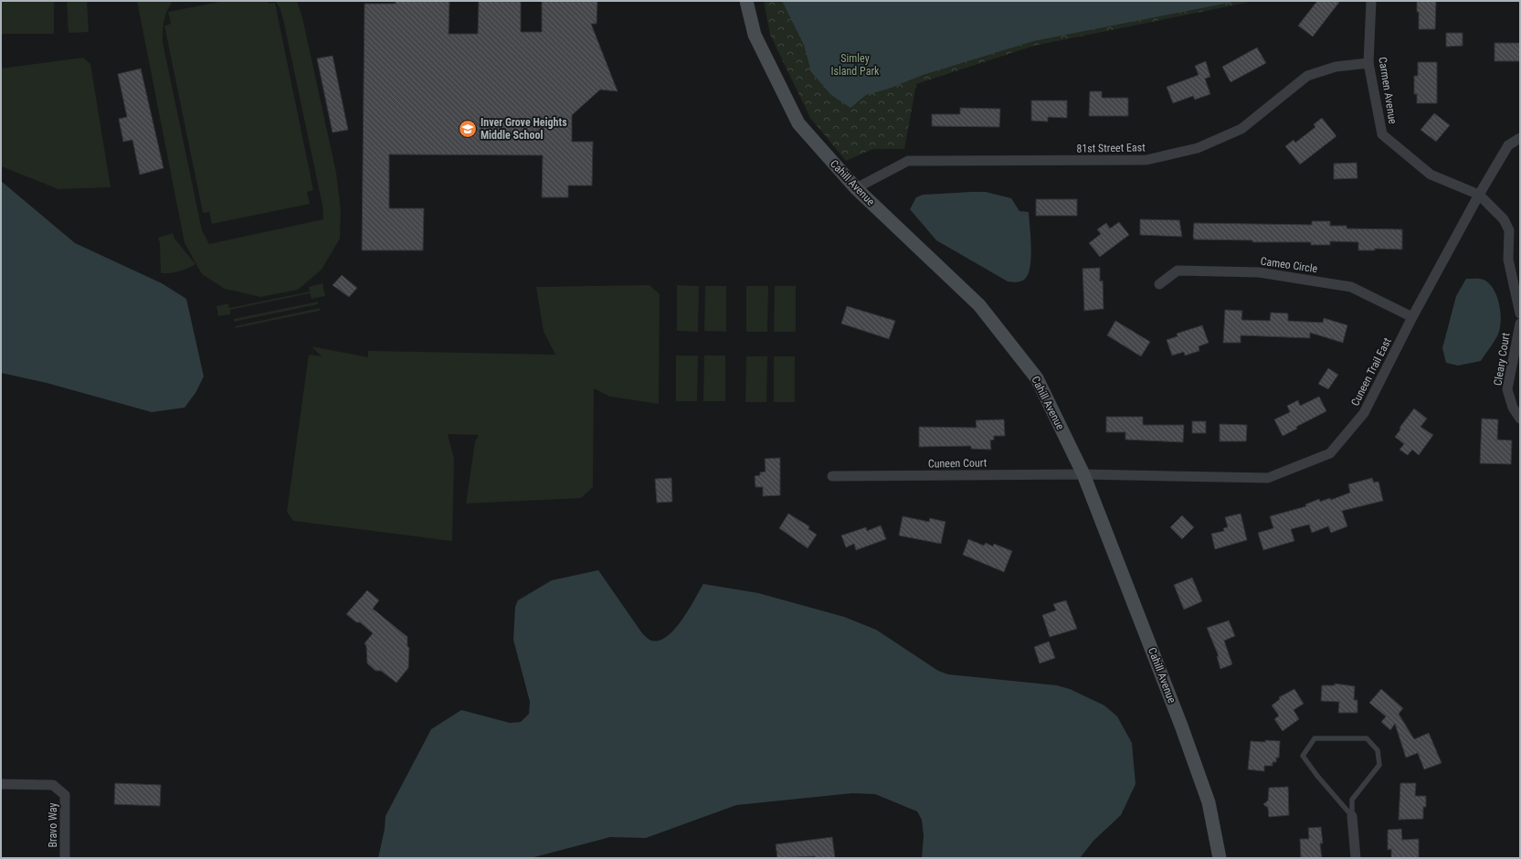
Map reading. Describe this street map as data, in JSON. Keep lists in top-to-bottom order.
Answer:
{
  "streets": {
    "street": [
      "Carmen Avenue",
      "81st Street East",
      "Cahill Avenue",
      "Cameo Circle",
      "Cleary Court",
      "Cuneen Trail East",
      "Cuneen Court",
      "Bravo Way"
    ]
  },
  "crossings": [
    ["Carmen Avenue", "81st Street East"],
    ["Carmen Avenue", "Cuneen Trail East"],
    ["81st Street East", "Cahill Avenue"],
    ["Cahill Avenue", "Cuneen Trail East"],
    ["Cahill Avenue", "Cuneen Court"],
    ["Cameo Circle", "Cuneen Trail East"],
    ["Cuneen Trail East", "Cuneen Court"]
  ],
  "parks": ["Simley Island Park"],
  "places": {
    "school or university": ["Inver Grove Heights Middle School"]
  }
}
